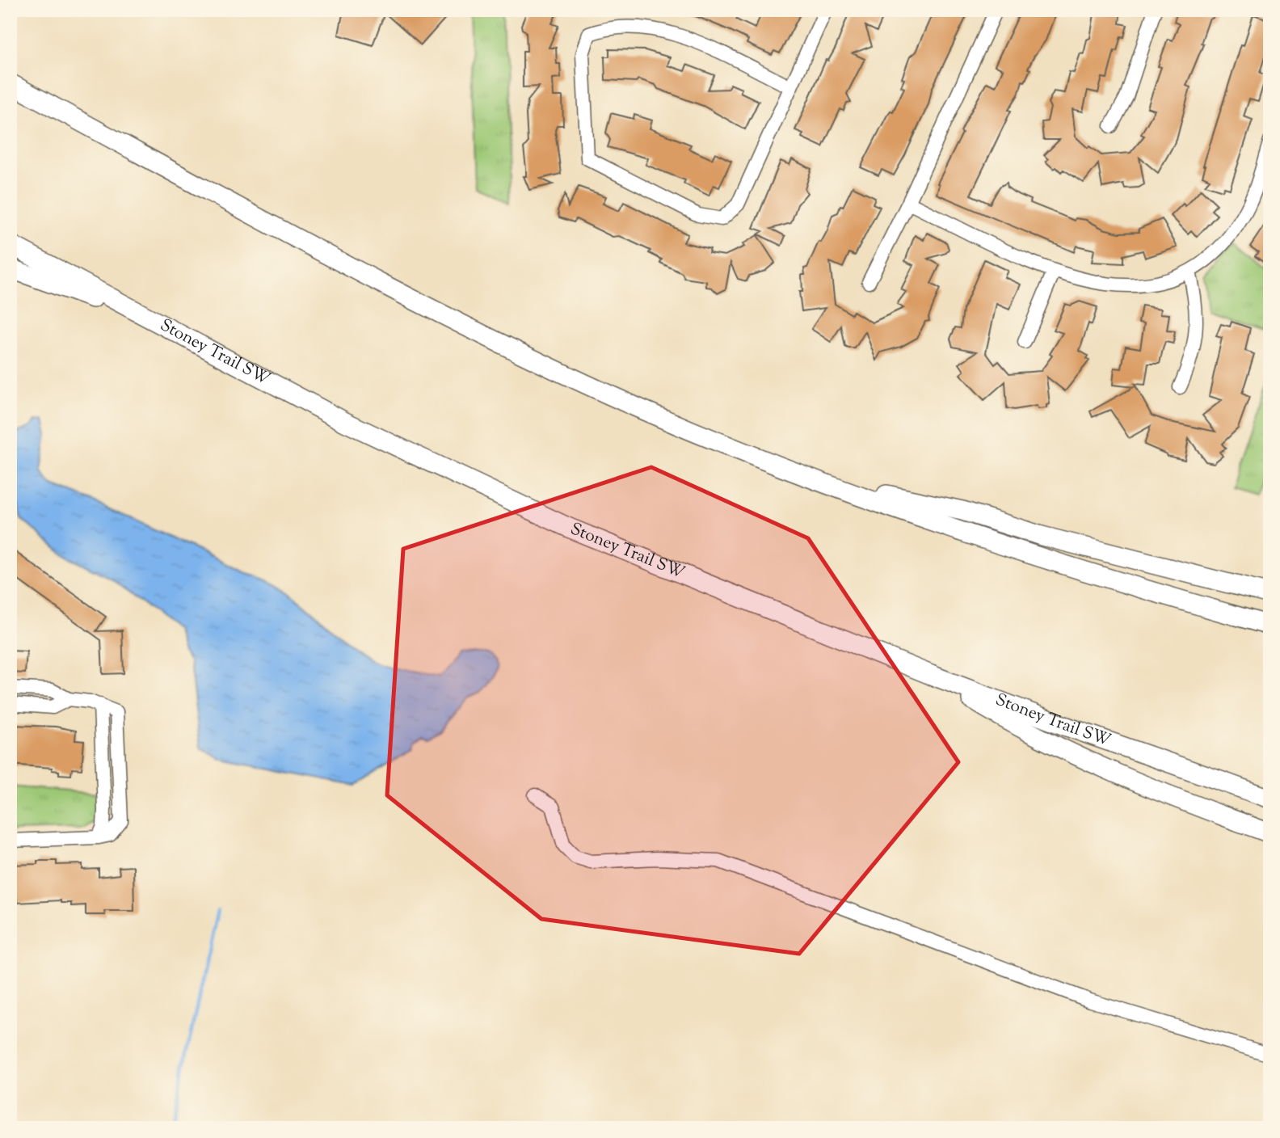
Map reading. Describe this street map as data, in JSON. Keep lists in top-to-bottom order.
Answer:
{
  "streets": {
    "highway": ["Stoney Trail SW"]
  }
}
